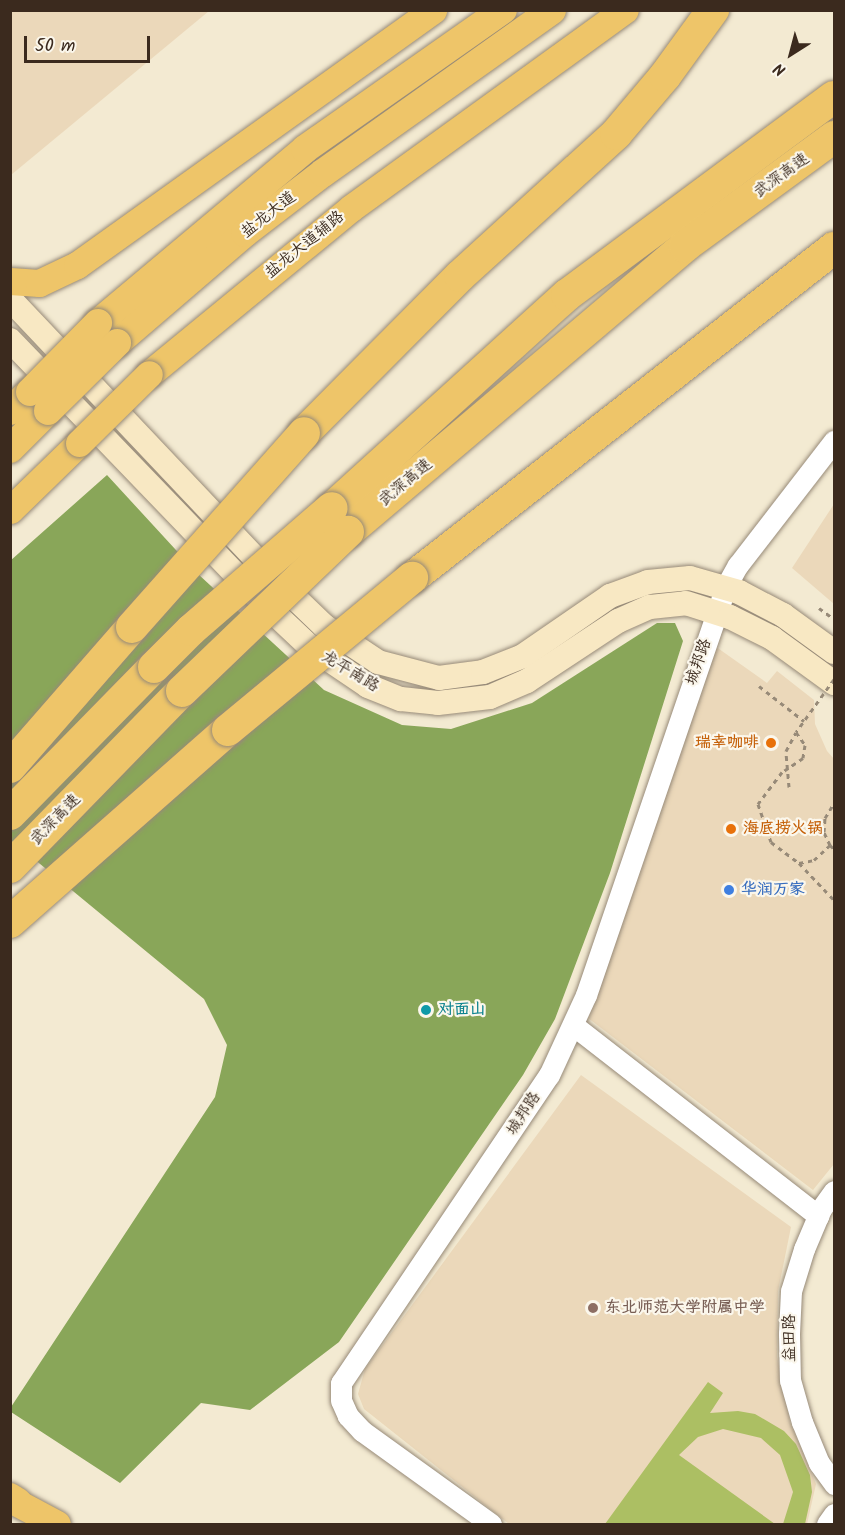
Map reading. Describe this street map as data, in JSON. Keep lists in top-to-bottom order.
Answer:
{
  "streets": {
    "highway": ["武深高速", "盐龙大道"],
    "main road": ["盐龙大道辅路", "龙平南路"],
    "street": ["城邦路", "益田路"]
  },
  "crossings": [
    ["城邦路", "龙平南路"]
  ],
  "places": [
    "瑞幸咖啡",
    "海底捞火锅",
    "华润万家",
    "对面山",
    "东北师范大学附属中学"
  ],
  "scale_bar": "50 m",
  "north": "bottom left"
}
